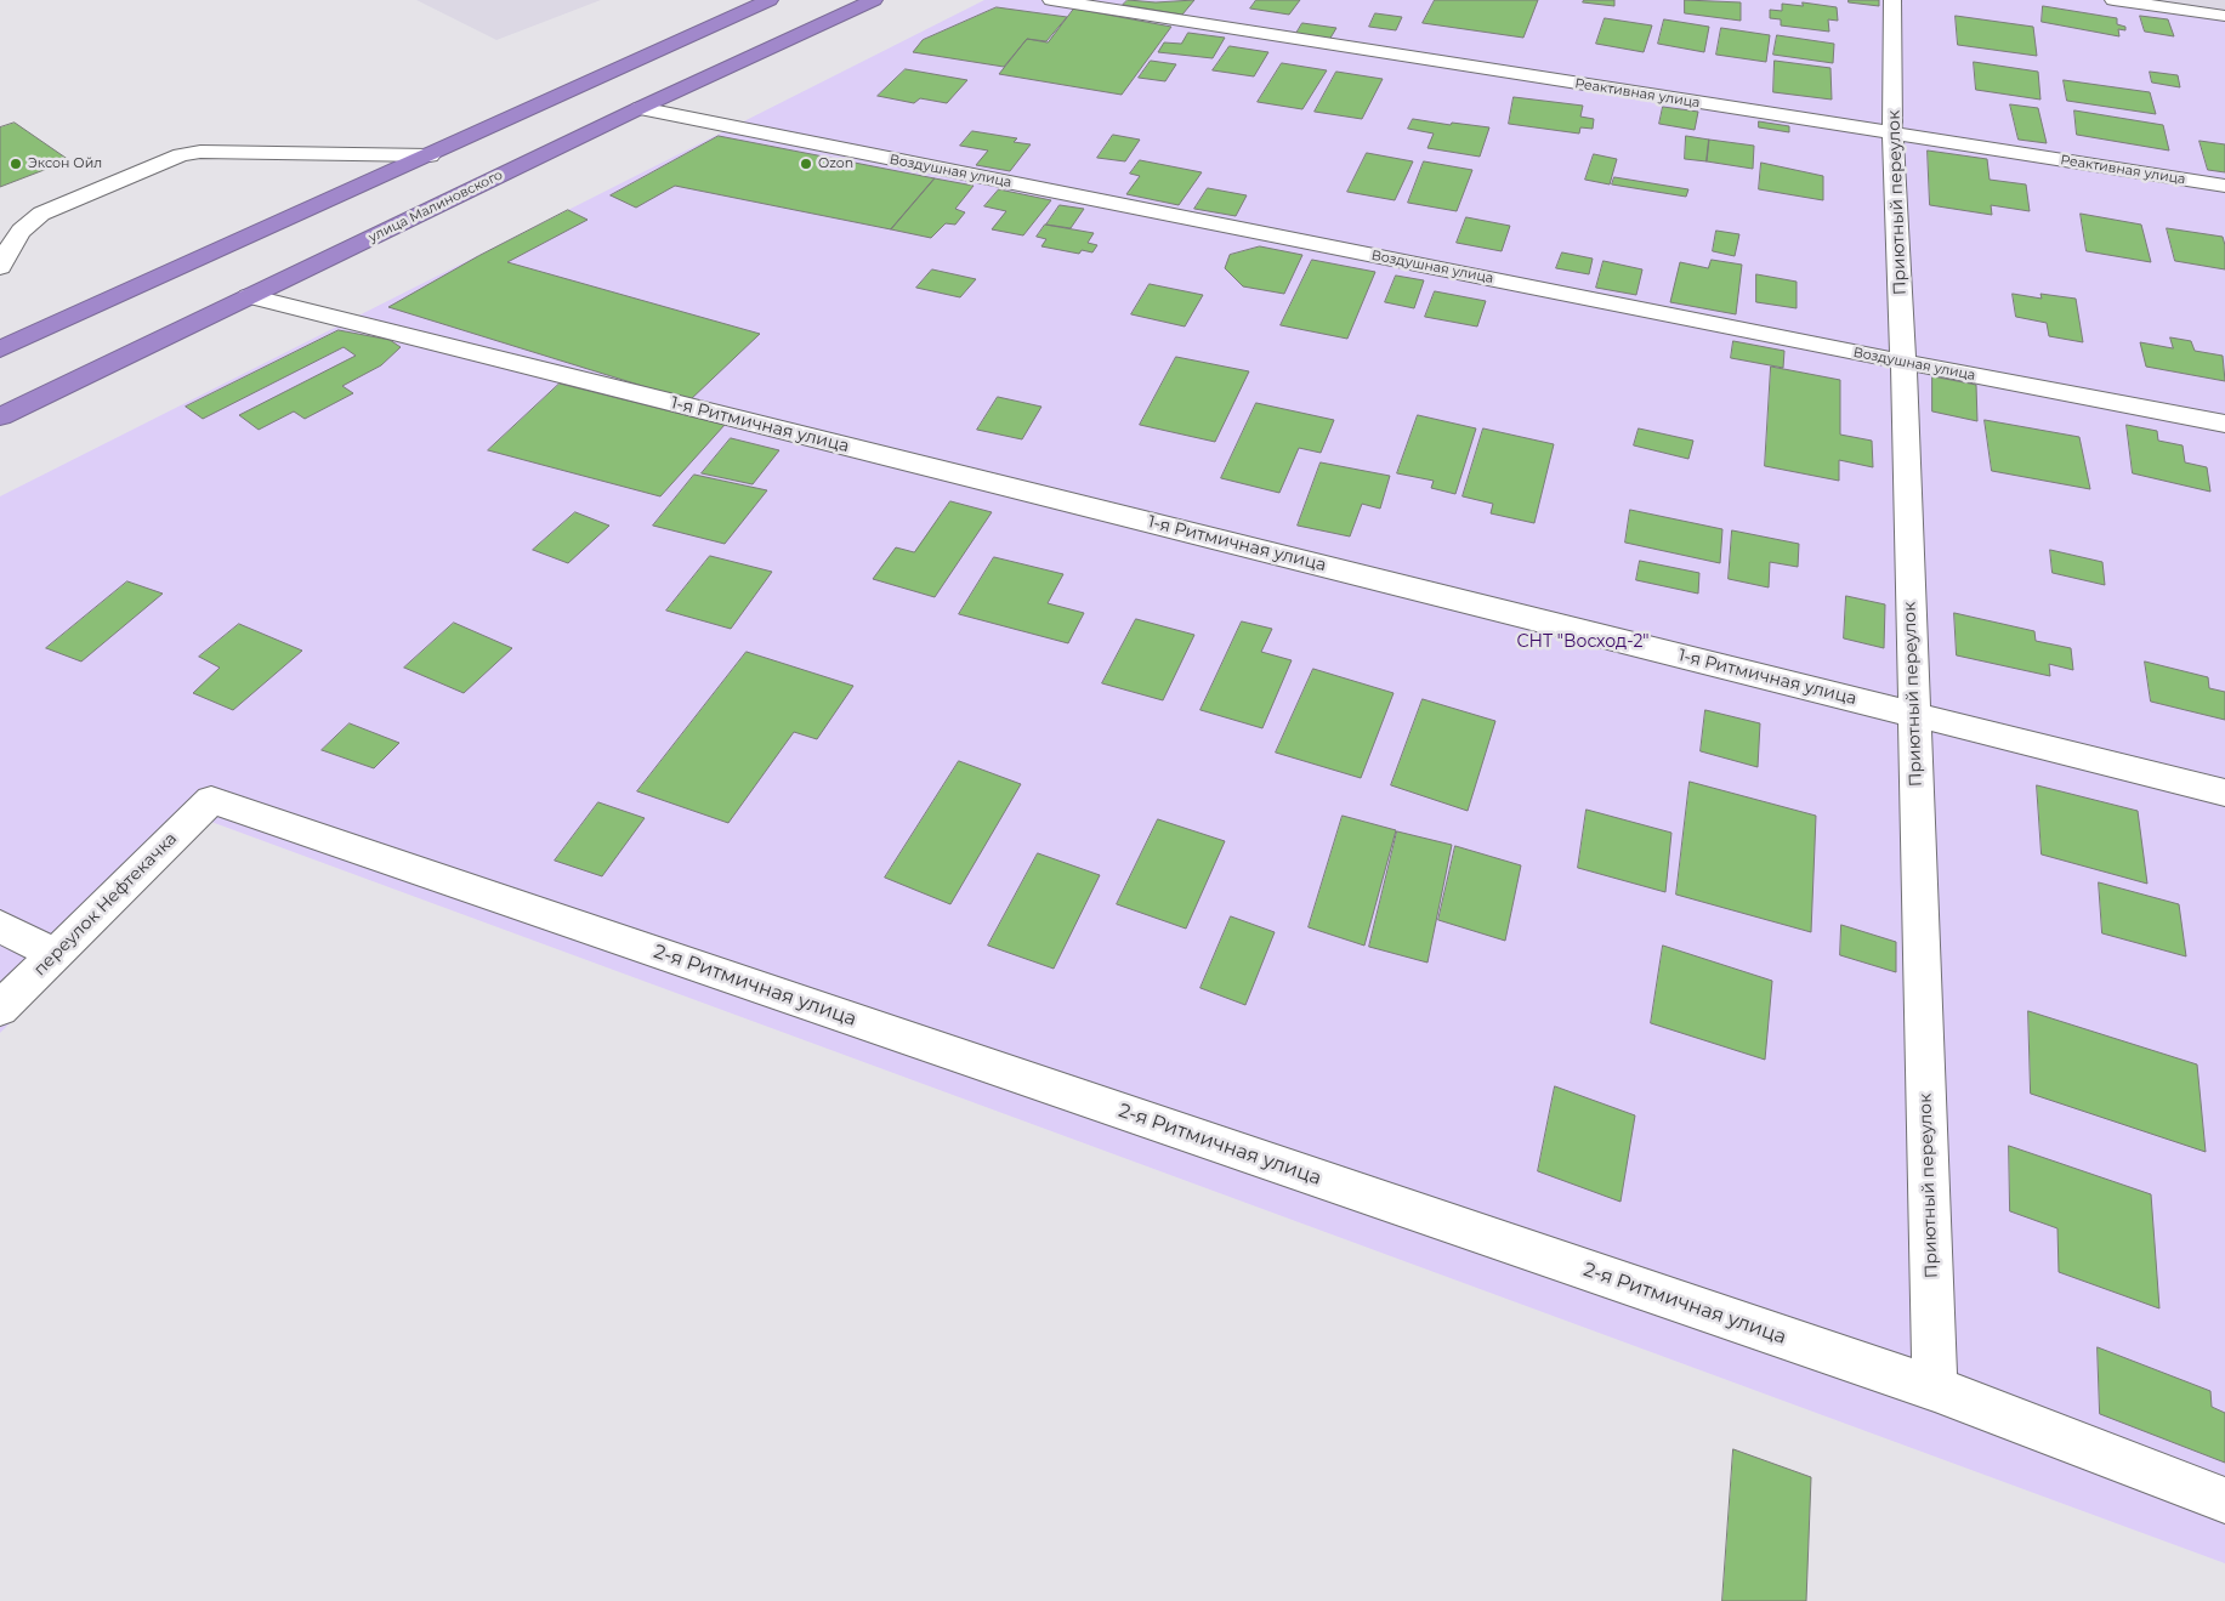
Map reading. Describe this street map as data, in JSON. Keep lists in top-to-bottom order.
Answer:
{
  "streets": {
    "highway": ["улица Малиновского"],
    "street": [
      "Реактивная улица",
      "Воздушная улица",
      "Приютный переулок",
      "1-я Ритмичная улица",
      "переулок Нефтекачка",
      "2-я Ритмичная улица"
    ]
  },
  "crossings": [
    ["Реактивная улица", "Приютный переулок"],
    ["Воздушная улица", "Приютный переулок"],
    ["Воздушная улица", "улица Малиновского"],
    ["Приютный переулок", "1-я Ритмичная улица"],
    ["Приютный переулок", "2-я Ритмичная улица"],
    ["улица Малиновского", "1-я Ритмичная улица"],
    ["переулок Нефтекачка", "2-я Ритмичная улица"]
  ],
  "parks": ["СНТ \"Восход-2\""],
  "places": ["Эксон Ойл", "Ozon"]
}
